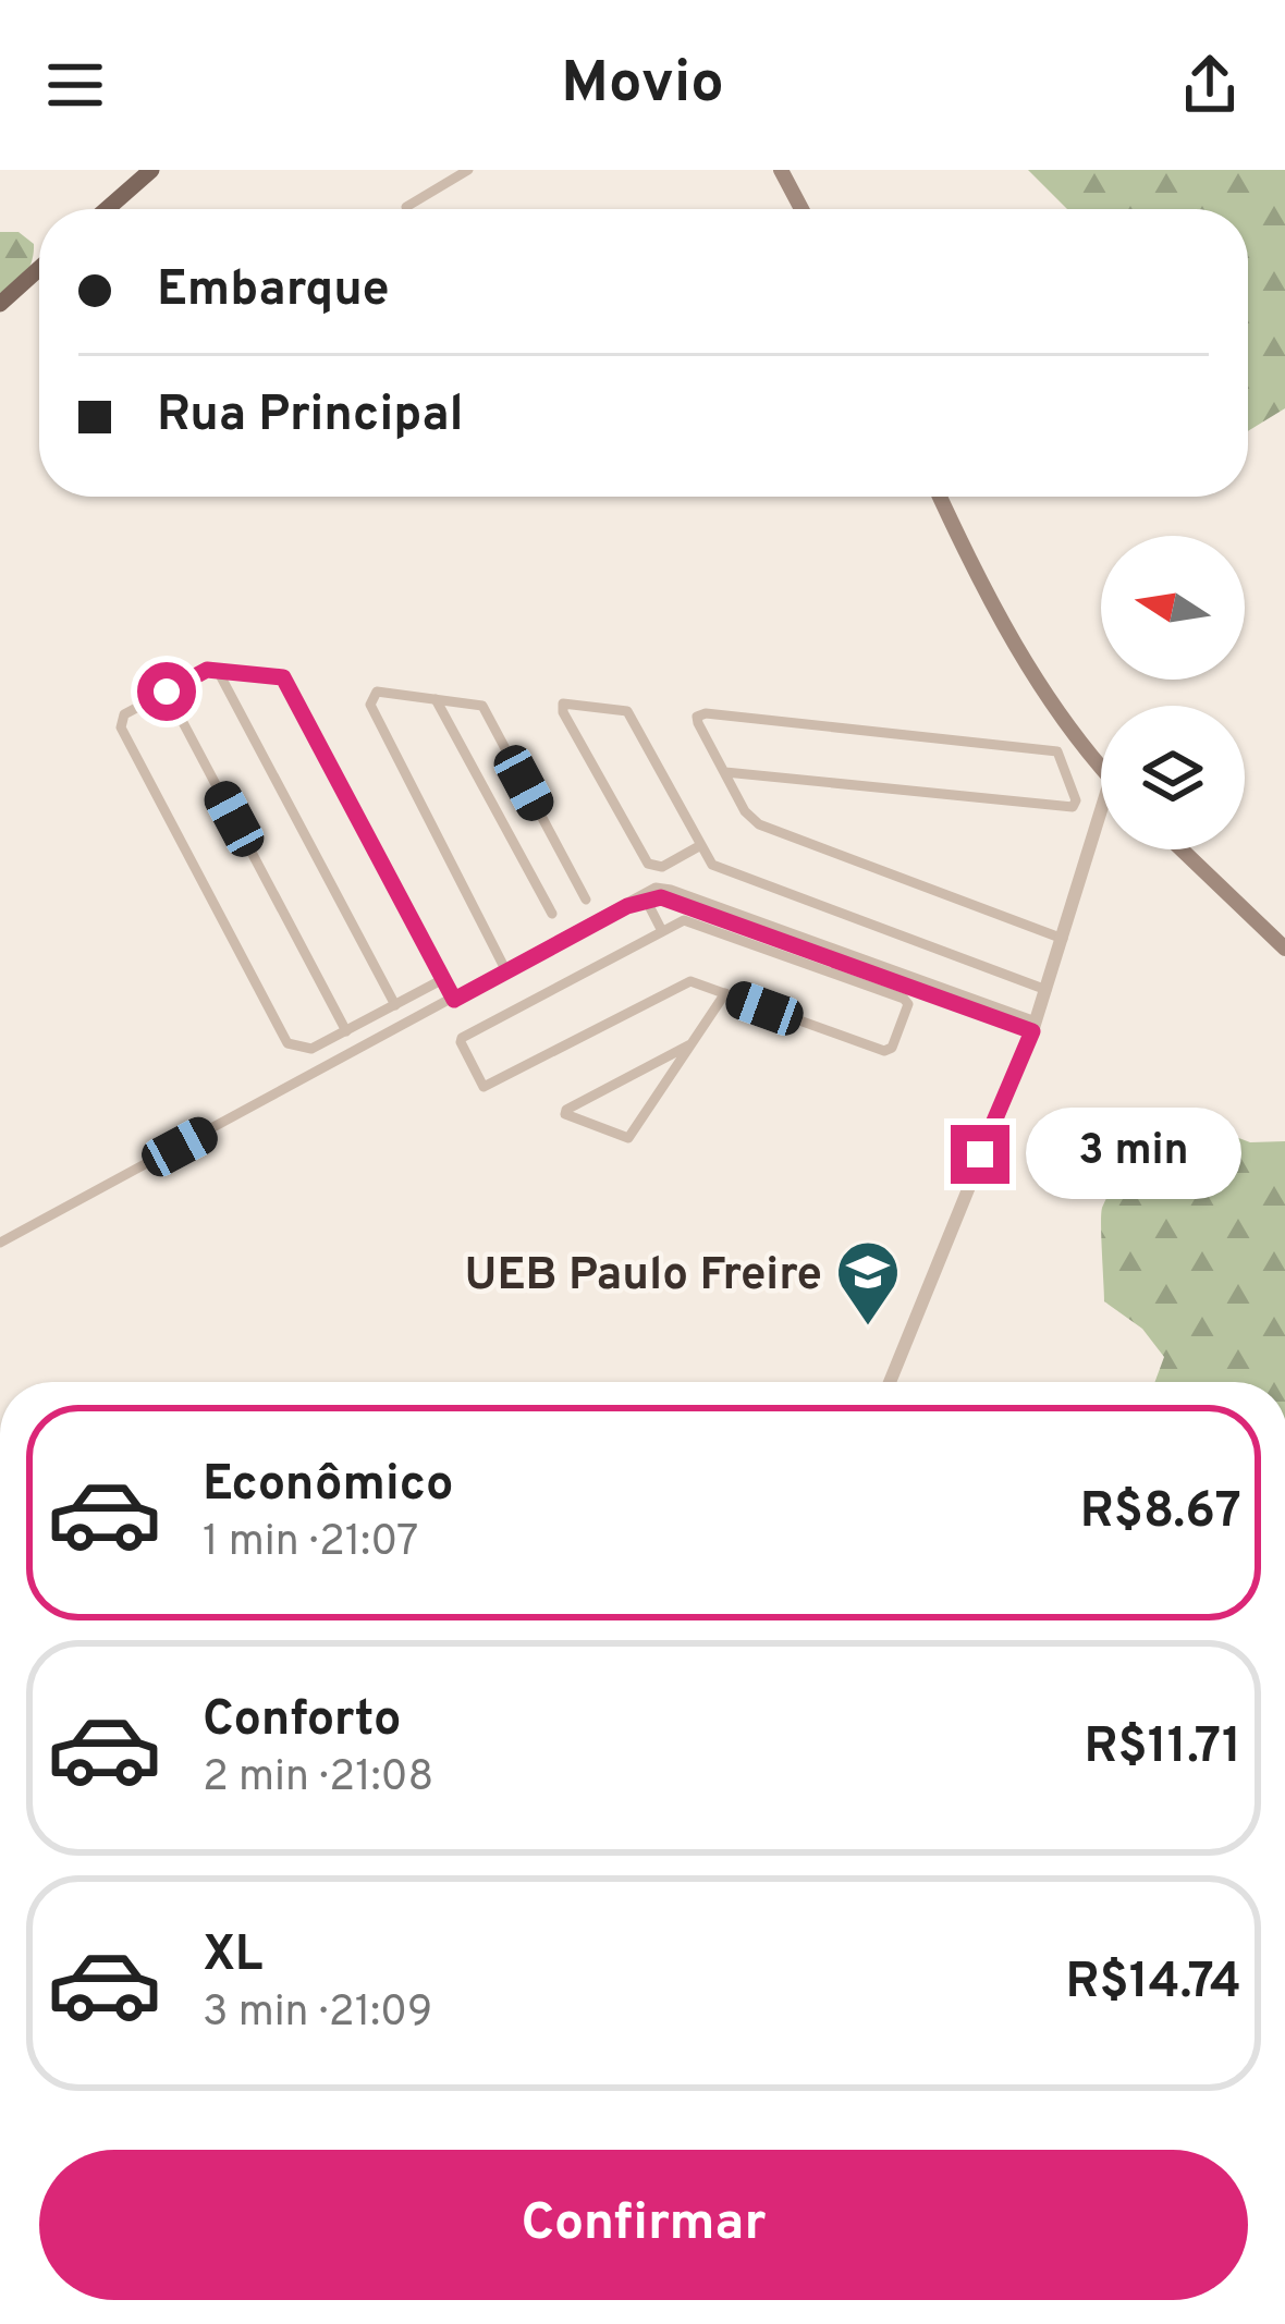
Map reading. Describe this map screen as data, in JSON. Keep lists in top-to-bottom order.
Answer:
{
  "places": {
    "school or university": ["UEB Paulo Freire"]
  },
  "north": "left",
  "page": {
    "header": "Movio",
    "banner": ["Embarque", "Rua Principal"],
    "bubble": "3 min",
    "list": [
      {
        "name": "Econômico",
        "note": "1 min · 21:07",
        "value": "R$8.67"
      },
      {
        "name": "Conforto",
        "note": "2 min · 21:08",
        "value": "R$11.71"
      },
      {
        "name": "XL",
        "note": "3 min · 21:09",
        "value": "R$14.74"
      }
    ],
    "buttons": "Confirmar"
  }
}
